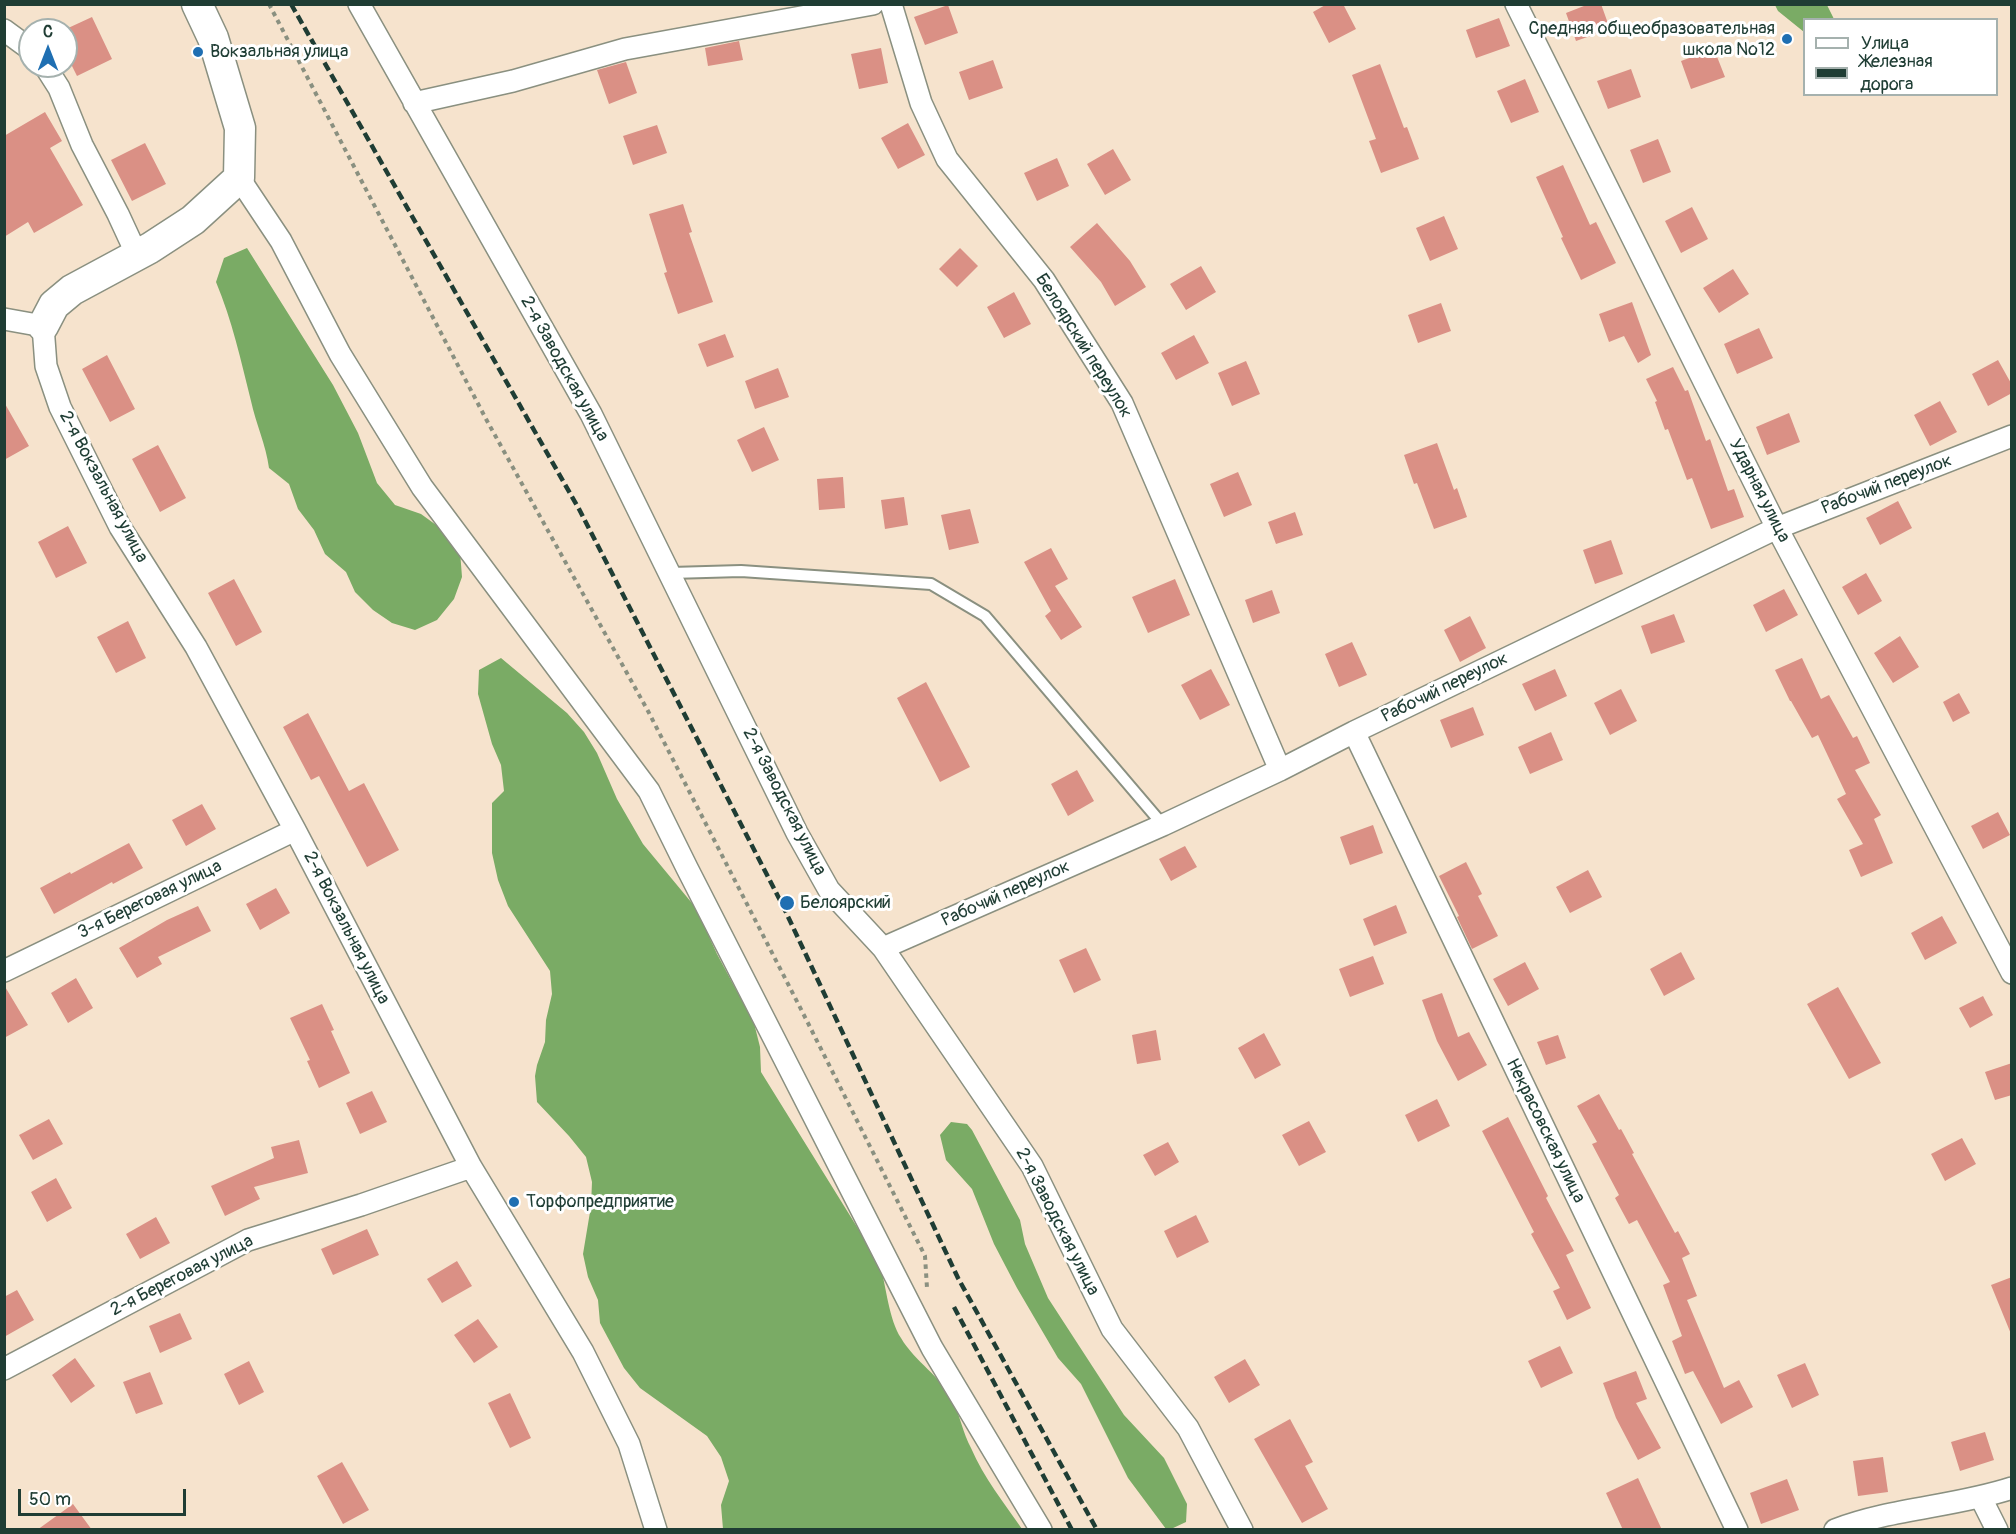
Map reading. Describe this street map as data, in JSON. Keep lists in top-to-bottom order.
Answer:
{
  "streets": {
    "street": [
      "Белоярский переулок",
      "2-я Заводская улица",
      "Рабочий переулок",
      "2-я Вокзальная улица",
      "Ударная улица",
      "3-я Береговая улица",
      "Некрасовская улица",
      "2-я Береговая улица"
    ]
  },
  "crossings": [
    ["Белоярский переулок", "Рабочий переулок"],
    ["2-я Заводская улица", "Рабочий переулок"],
    ["Рабочий переулок", "Ударная улица"],
    ["Рабочий переулок", "Некрасовская улица"],
    ["2-я Вокзальная улица", "3-я Береговая улица"],
    ["2-я Вокзальная улица", "2-я Береговая улица"]
  ],
  "places": [
    "Средняя общеобразовательная школа №12",
    "Вокзальная улица",
    "Белоярский",
    "Торфопредприятие"
  ],
  "legend": ["Улица", "Железная дорога"],
  "scale_bar": "50 m",
  "north": "top"
}
